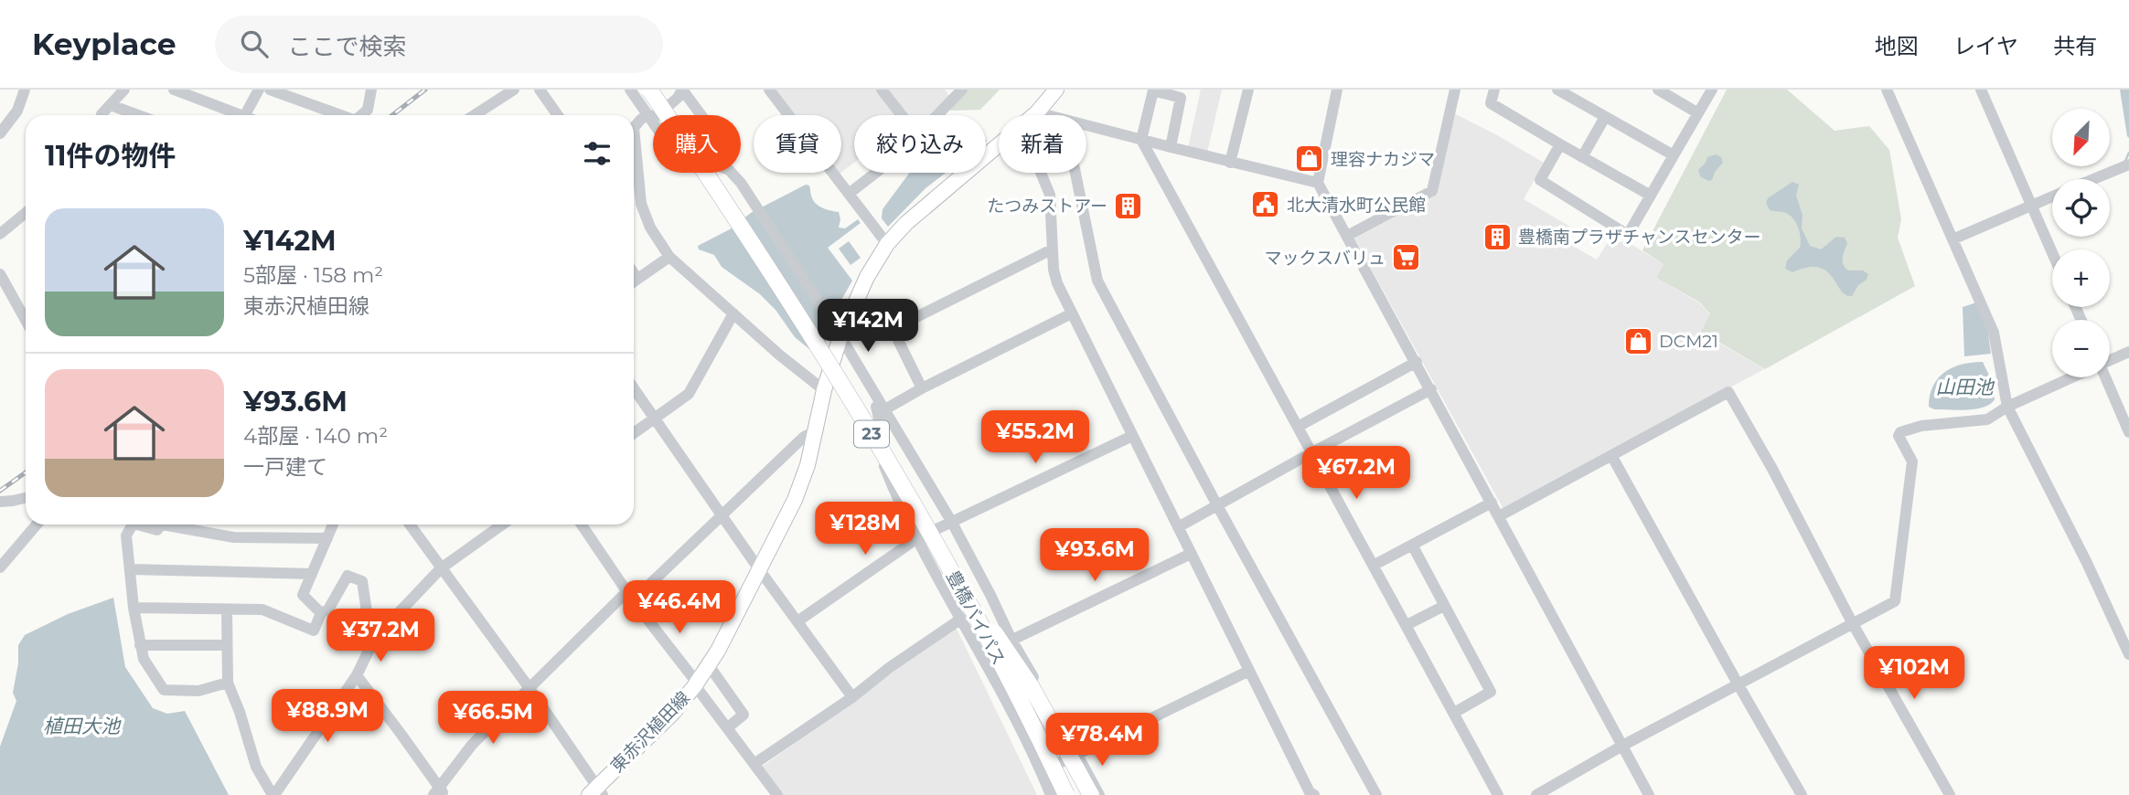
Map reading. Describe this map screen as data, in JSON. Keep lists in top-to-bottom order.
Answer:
{
  "streets": {
    "highway": ["23", "豊橋バイパス"],
    "main road": ["東赤沢植田線"]
  },
  "crossings": [
    ["23", "豊橋バイパス"]
  ],
  "water": ["山田池", "植田大池"],
  "places": {
    "shop": ["理容ナカジマ", "DCM21"],
    "public building": ["北大清水町公民館"],
    "building": ["たつみストアー", "豊橋南プラザチャンスセンター"],
    "supermarket": ["マックスバリュ"]
  },
  "north": "bottom left",
  "page": {
    "header": "Keyplace",
    "search": "ここで検索",
    "nav": ["地図", "レイヤ", "共有"],
    "map_buttons": ["+", "−"],
    "chip": [
      "購入",
      "賃貸",
      "絞り込み",
      "新着"
    ],
    "heading": "11件の物件",
    "list": [
      {
        "name": "¥142M",
        "note": "5部屋 · 158 m² · 東赤沢植田線"
      },
      {
        "name": "¥93.6M",
        "note": "4部屋 · 140 m² · 一戸建て"
      }
    ],
    "price": [
      "¥142M",
      "¥55.2M",
      "¥67.2M",
      "¥128M",
      "¥93.6M",
      "¥46.4M",
      "¥37.2M",
      "¥102M",
      "¥88.9M",
      "¥66.5M",
      "¥78.4M"
    ]
  }
}
